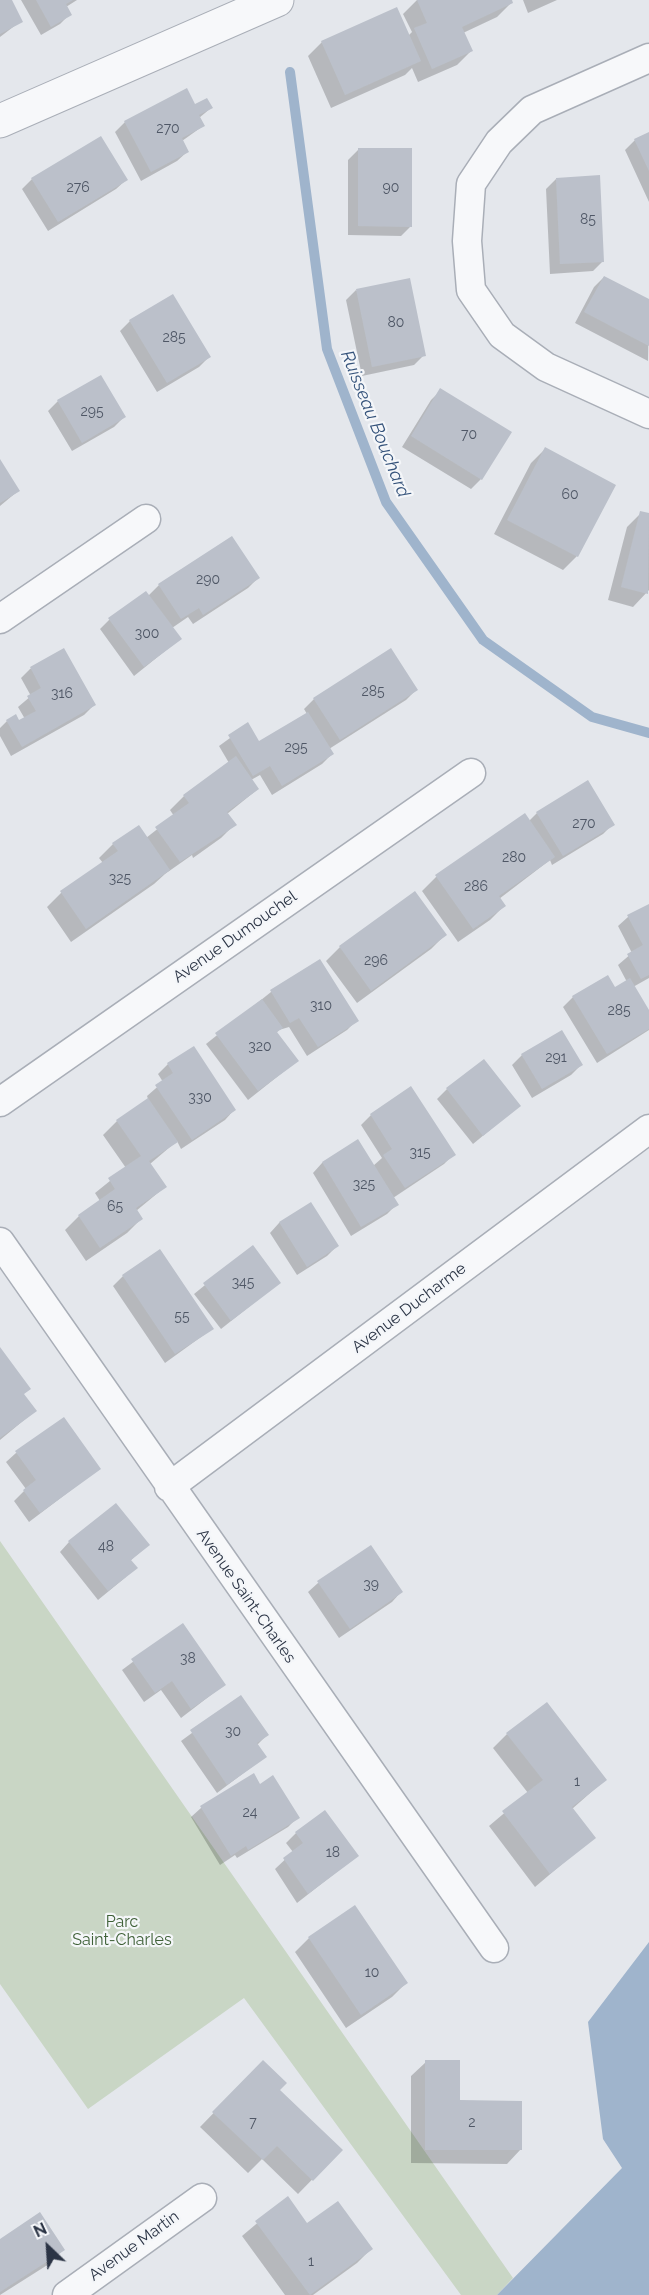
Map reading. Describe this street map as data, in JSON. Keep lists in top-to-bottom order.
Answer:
{
  "streets": {
    "street": [
      "Avenue Dumouchel",
      "Avenue Ducharme",
      "Avenue Saint-Charles",
      "Avenue Martin"
    ]
  },
  "crossings": [
    ["Avenue Ducharme", "Avenue Saint-Charles"]
  ],
  "water": ["Ruisseau Bouchard"],
  "parks": ["Parc Saint-Charles"],
  "house_numbers": [
    "270",
    "276",
    "90",
    "85",
    "80",
    "285",
    "295",
    "70",
    "60",
    "290",
    "300",
    "285",
    "316",
    "295",
    "270",
    "280",
    "325",
    "286",
    "296",
    "310",
    "285",
    "320",
    "291",
    "330",
    "315",
    "325",
    "65",
    "345",
    "55",
    "48",
    "39",
    "38",
    "30",
    "1",
    "24",
    "18",
    "10",
    "7",
    "2",
    "1"
  ],
  "north": "top left"
}
